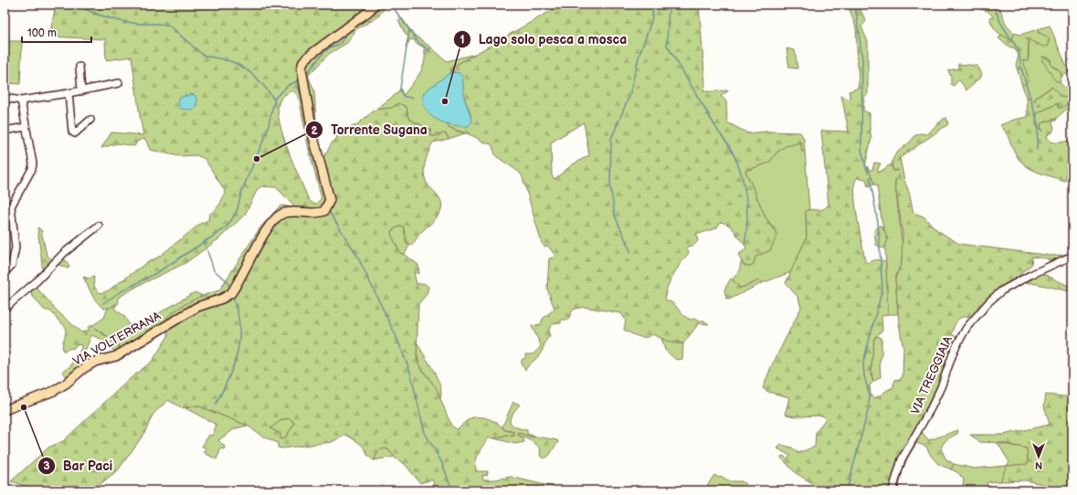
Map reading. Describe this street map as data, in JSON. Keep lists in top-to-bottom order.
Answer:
{
  "streets": {
    "main road": ["VIA VOLTERRANA"],
    "street": ["VIA TREGGIAIA"]
  },
  "places": ["Lago solo pesca a mosca", "Torrente Sugana", "Bar Paci"],
  "scale_bar": "100 m",
  "north": "bottom"
}
